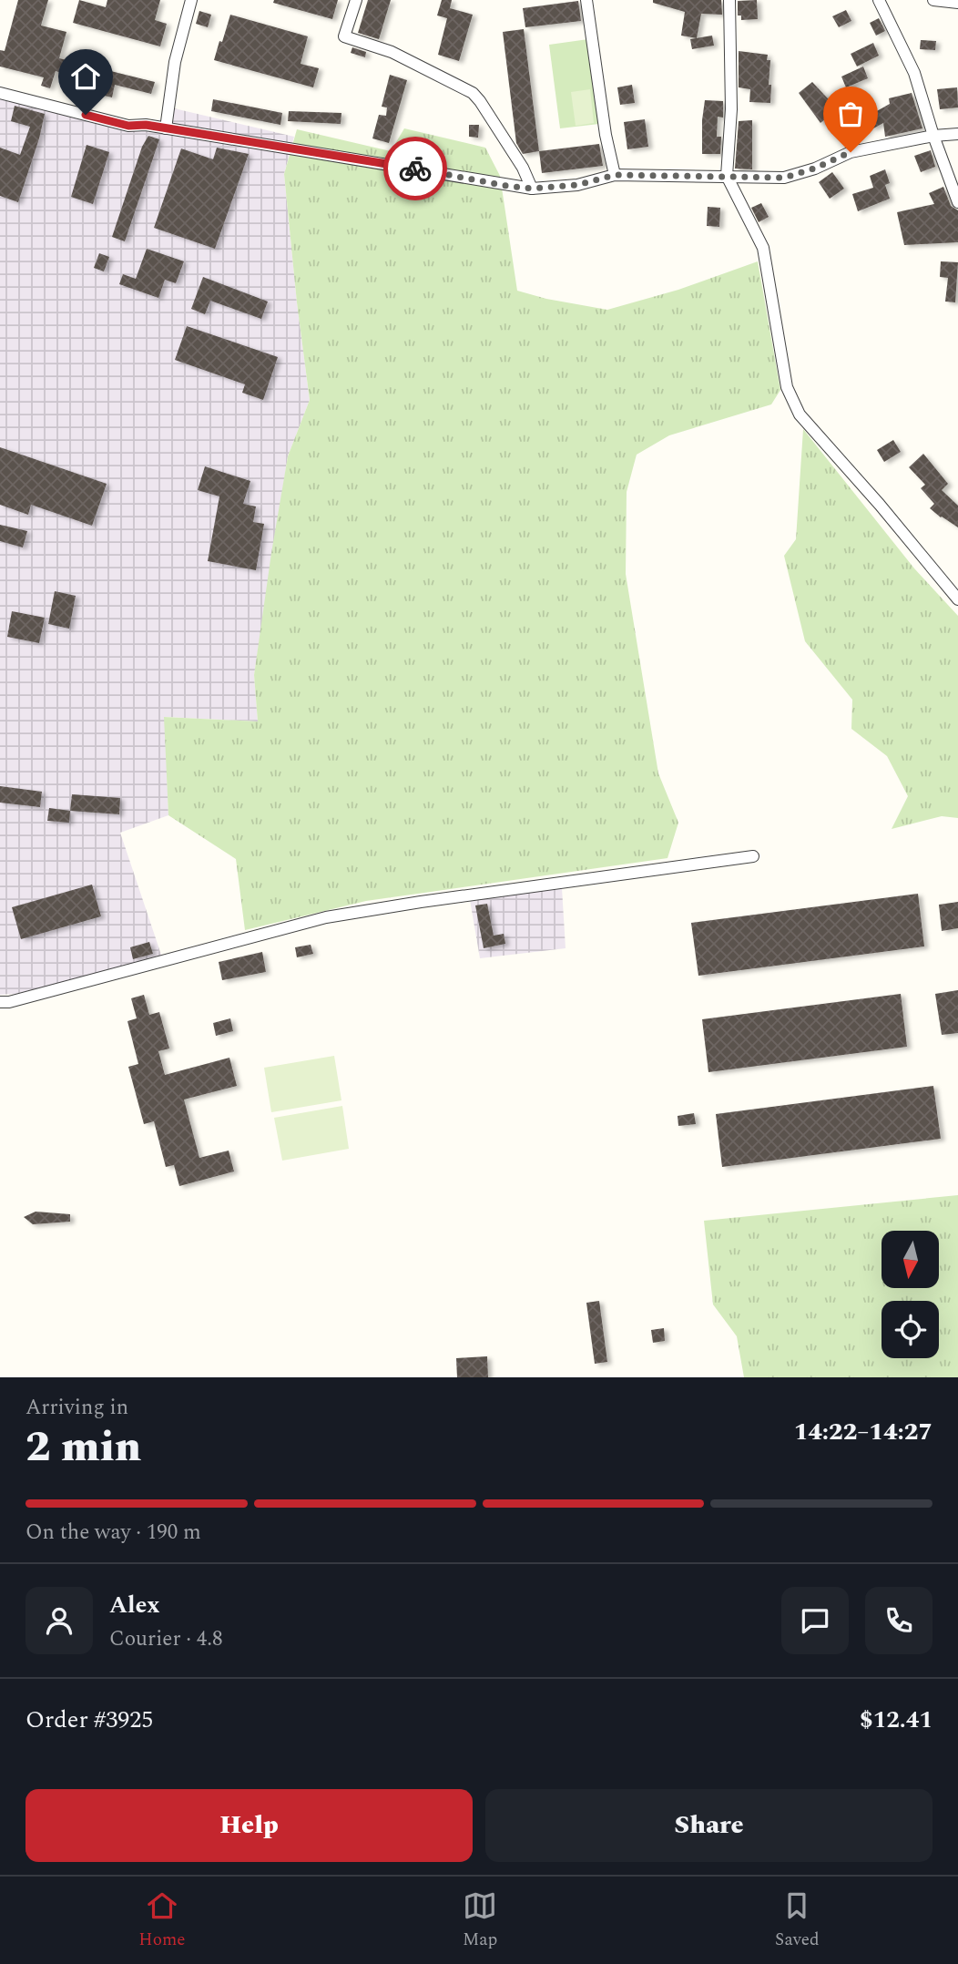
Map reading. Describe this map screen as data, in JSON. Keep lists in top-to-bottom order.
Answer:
{
  "north": "bottom",
  "page": {
    "heading": ["2 min", "Arriving in", "14:22–14:27"],
    "panel": [
      "Alex",
      "Courier · 4.8",
      "Order #3925",
      "$12.41"
    ],
    "bar": "On the way · 190 m",
    "buttons": ["Help", "Share"],
    "tabs": ["Home", "Map", "Saved"]
  }
}
